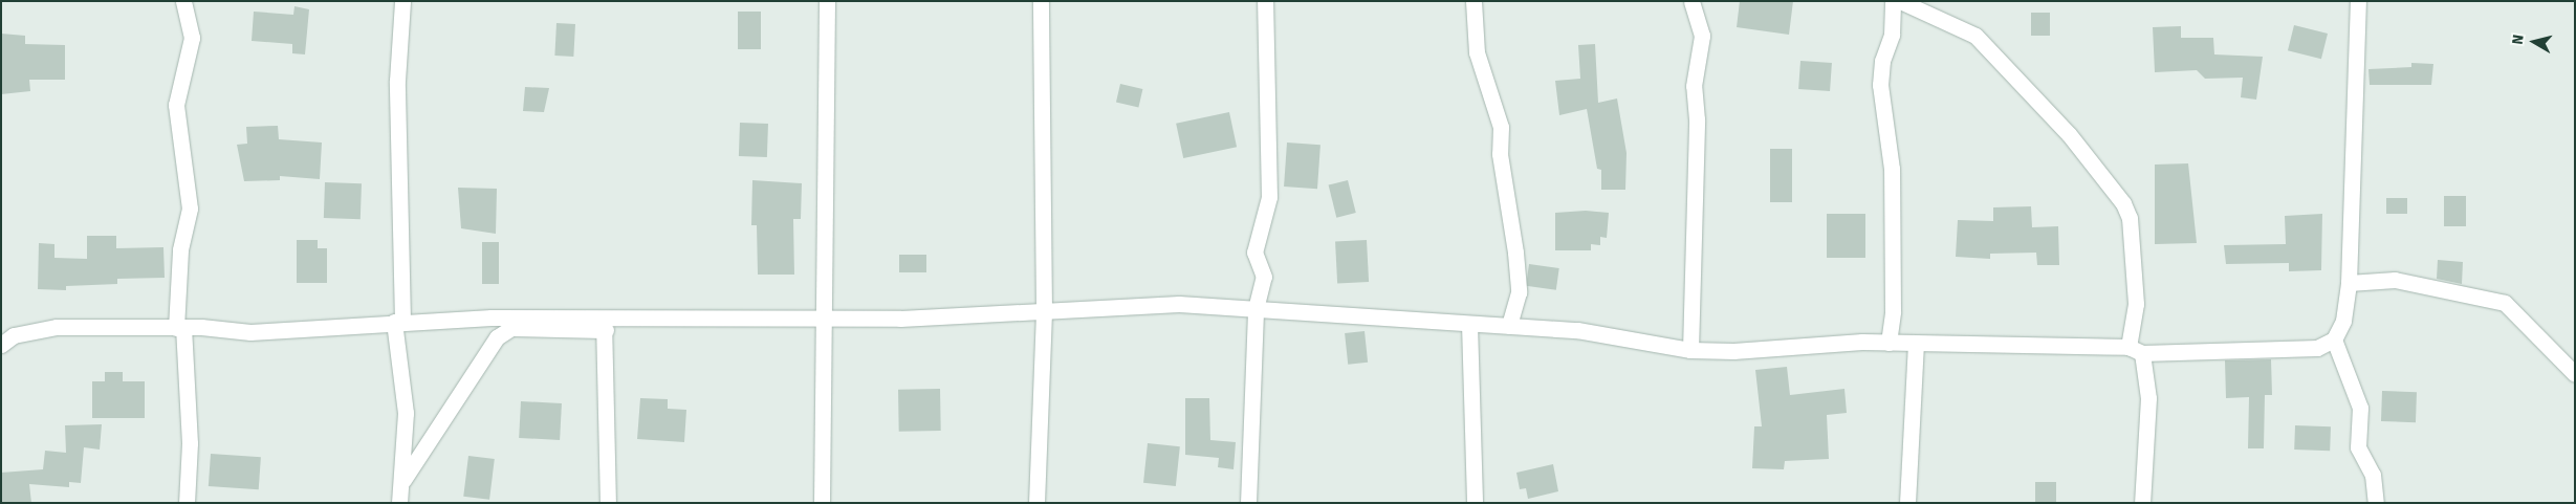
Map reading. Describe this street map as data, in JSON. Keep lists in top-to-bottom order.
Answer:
{
  "north": "left"
}
